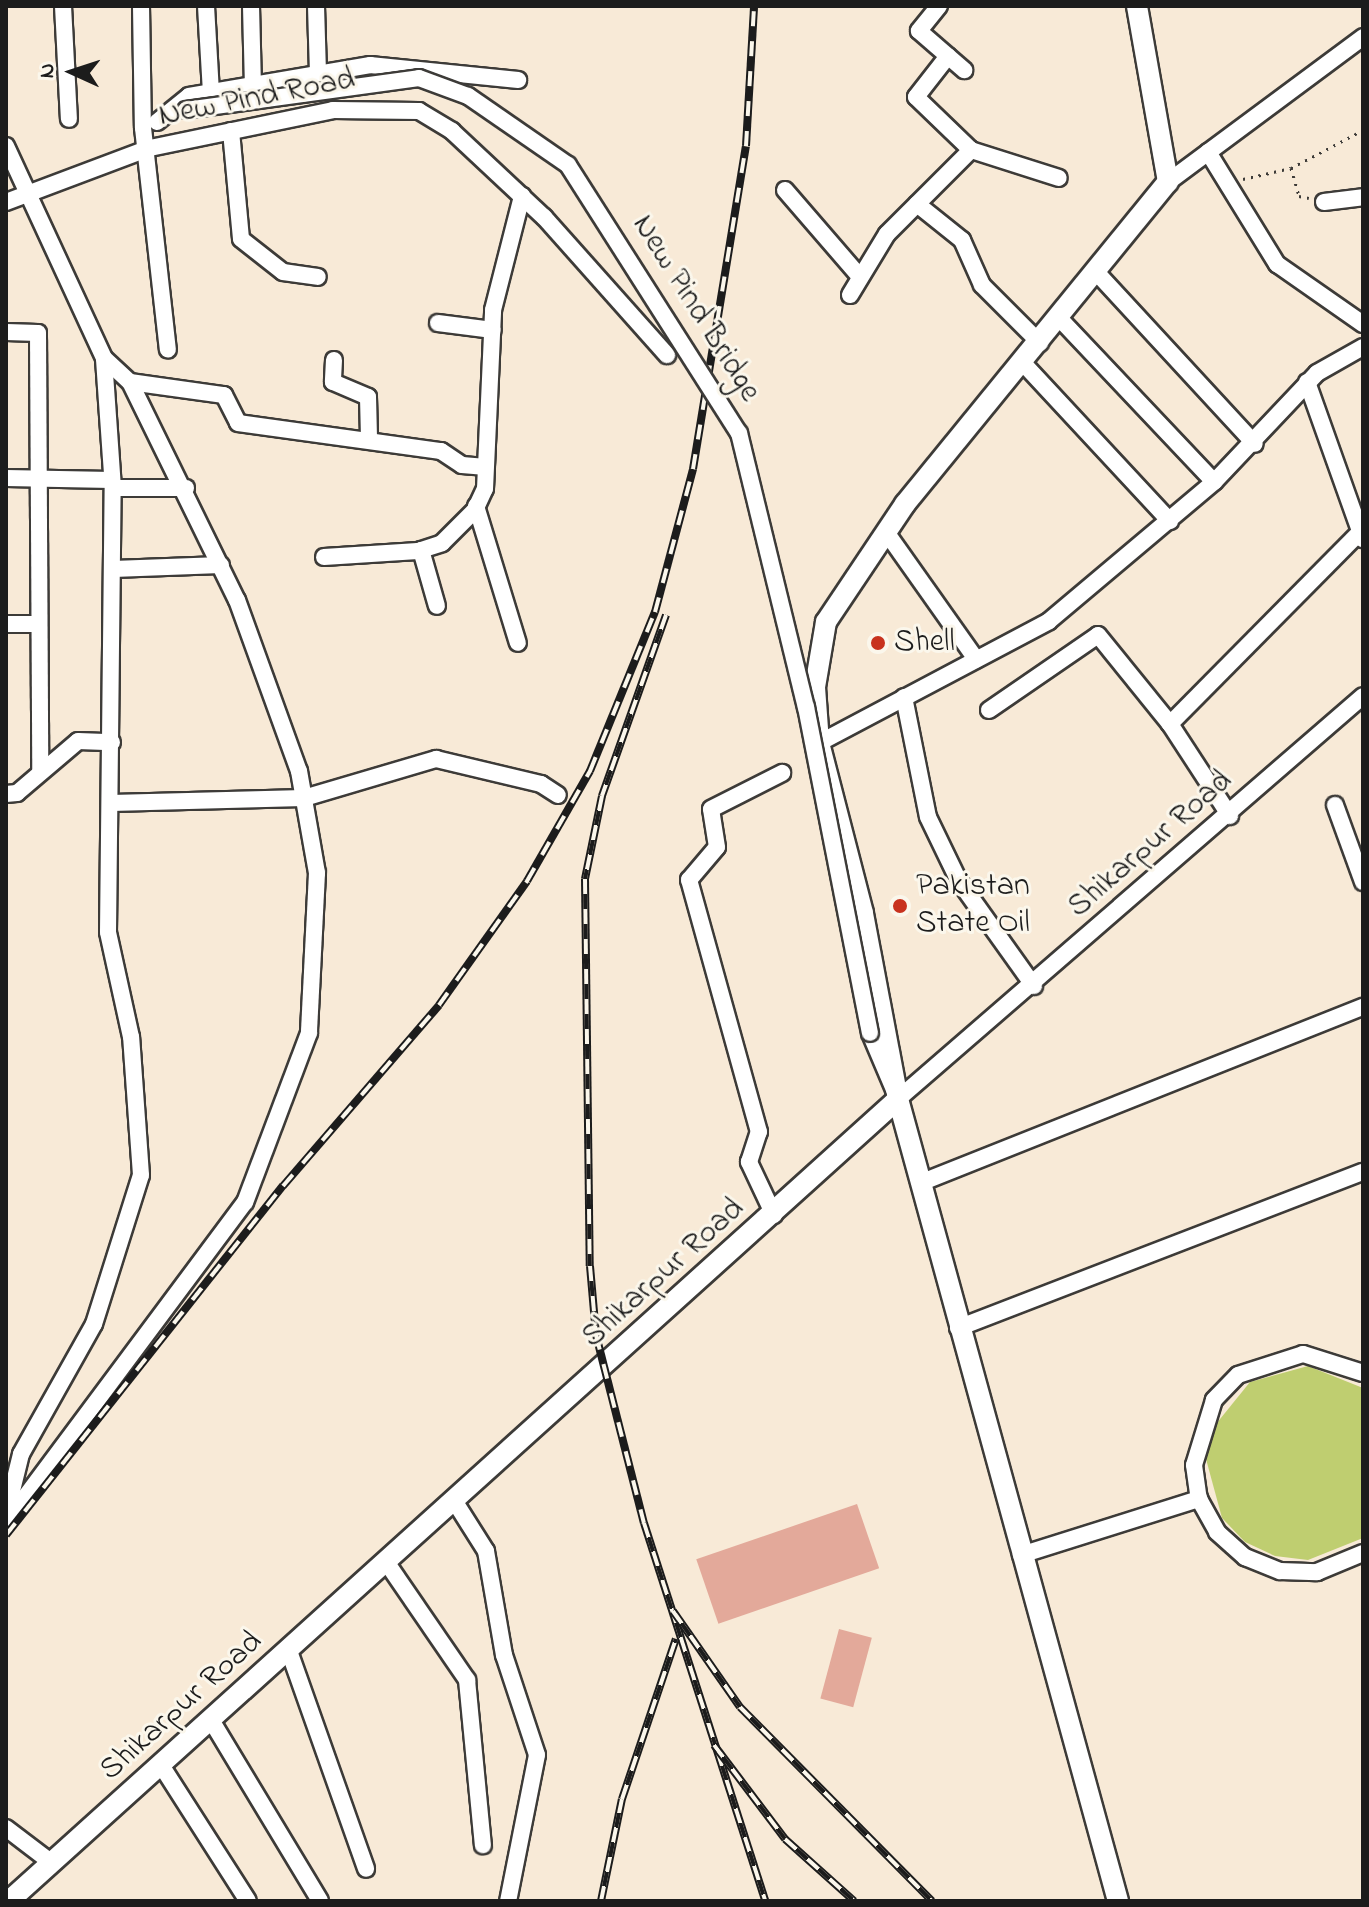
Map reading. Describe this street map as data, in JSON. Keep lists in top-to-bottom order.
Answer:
{
  "streets": {
    "main road": ["Shikarpur Road"],
    "street": ["New Pind Road", "New Pind Bridge"]
  },
  "crossings": [
    ["New Pind Bridge", "Shikarpur Road"]
  ],
  "places": ["Shell", "Pakistan State Oil"],
  "north": "left"
}
